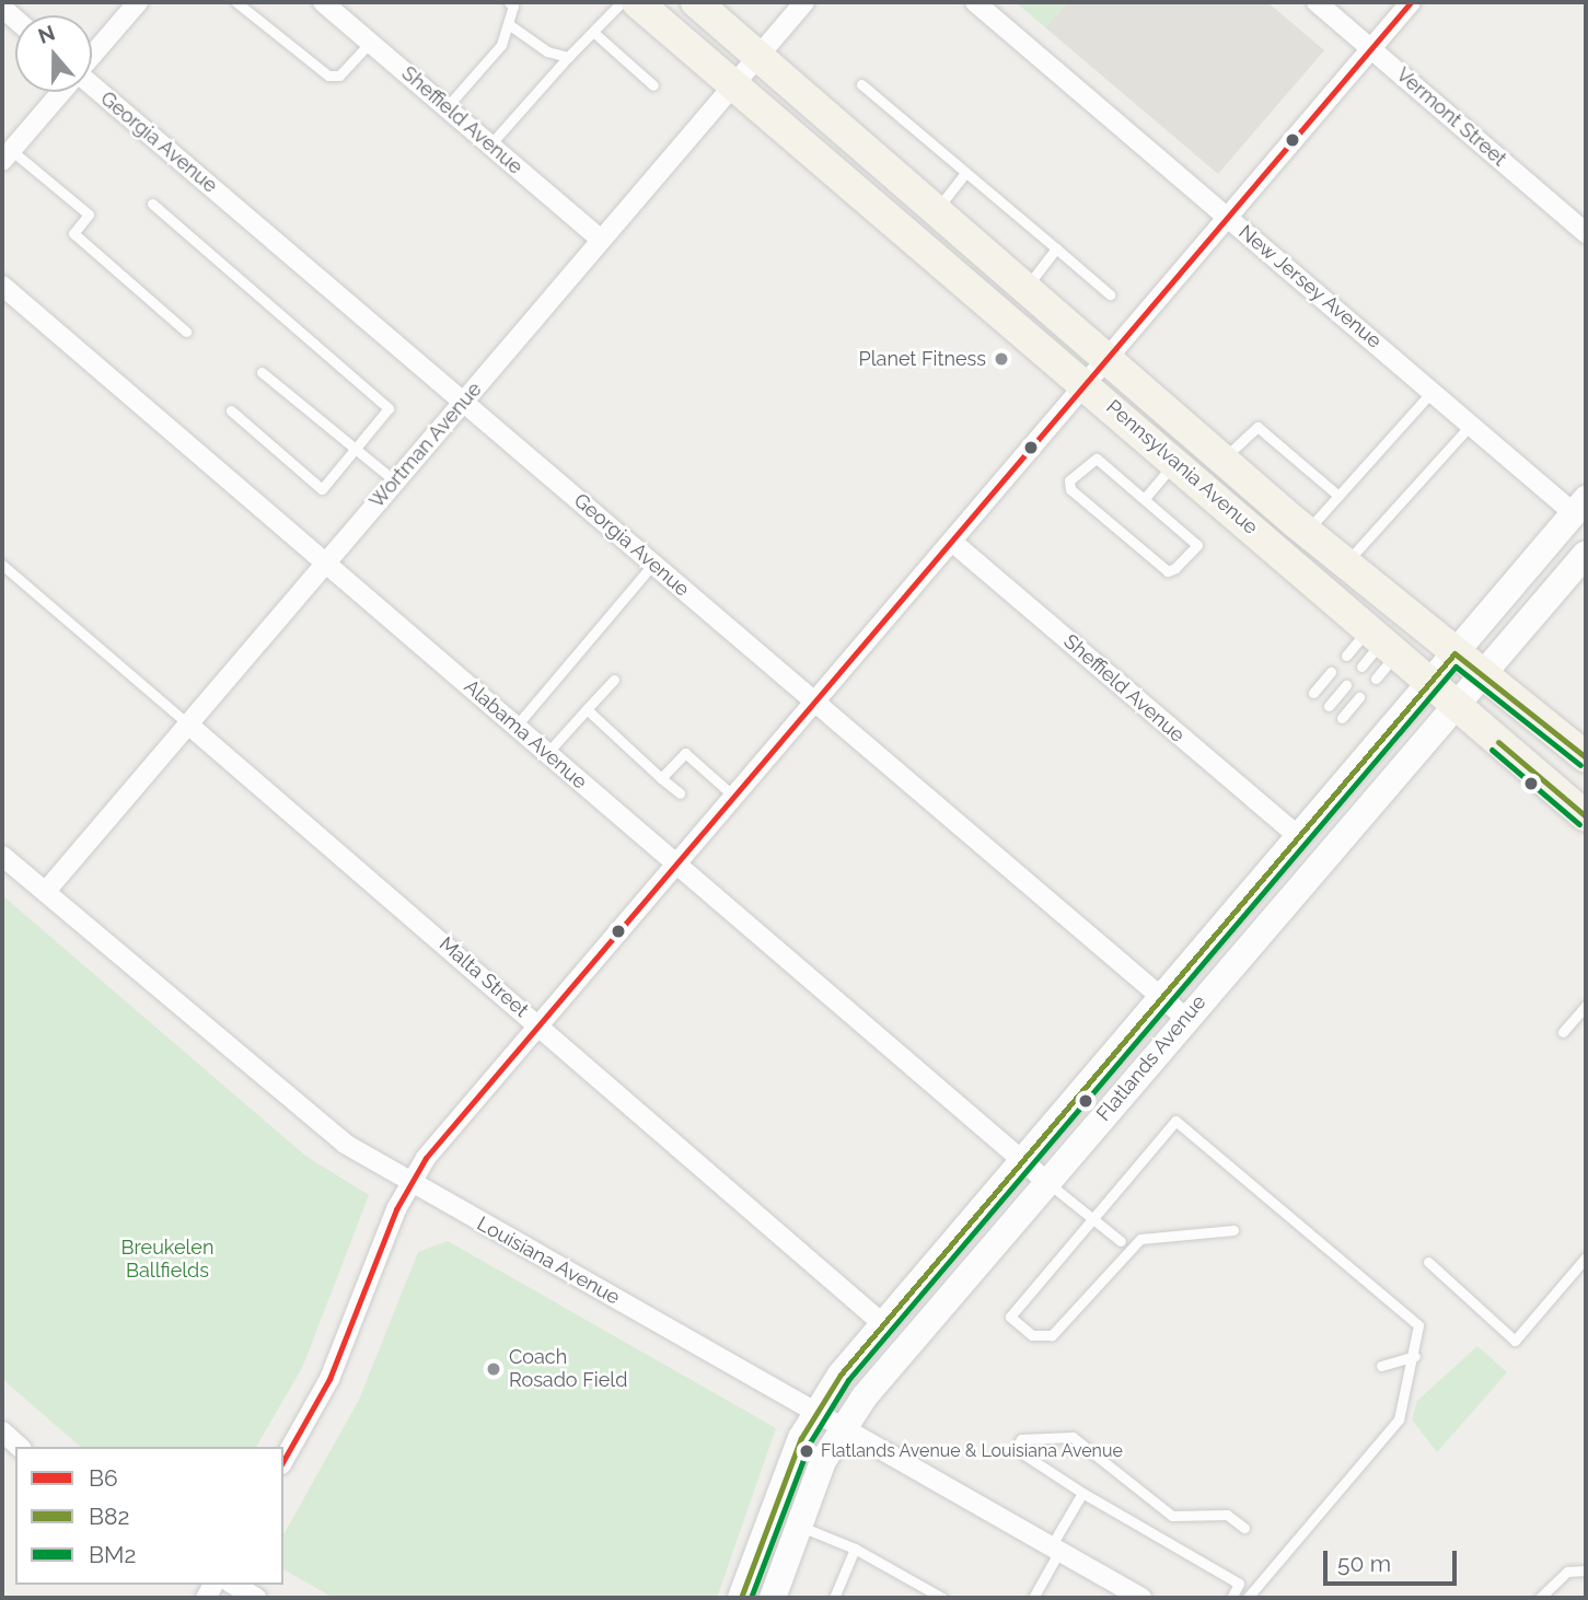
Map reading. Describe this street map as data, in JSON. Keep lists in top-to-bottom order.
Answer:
{
  "streets": {
    "main road": ["Pennsylvania Avenue", "Flatlands Avenue"],
    "street": [
      "Vermont Street",
      "Sheffield Avenue",
      "Georgia Avenue",
      "New Jersey Avenue",
      "Wortman Avenue",
      "Alabama Avenue",
      "Malta Street",
      "Louisiana Avenue"
    ]
  },
  "crossings": [
    ["Sheffield Avenue", "Wortman Avenue"],
    ["Sheffield Avenue", "Flatlands Avenue"],
    ["Georgia Avenue", "Wortman Avenue"],
    ["Georgia Avenue", "Flatlands Avenue"],
    ["New Jersey Avenue", "Flatlands Avenue"],
    ["Wortman Avenue", "Pennsylvania Avenue"],
    ["Wortman Avenue", "Alabama Avenue"],
    ["Wortman Avenue", "Malta Street"],
    ["Wortman Avenue", "Louisiana Avenue"],
    ["Pennsylvania Avenue", "Flatlands Avenue"],
    ["Alabama Avenue", "Flatlands Avenue"],
    ["Malta Street", "Flatlands Avenue"],
    ["Flatlands Avenue", "Louisiana Avenue"]
  ],
  "parks": ["Breukelen Ballfields"],
  "places": ["Planet Fitness", "Coach Rosado Field", "Flatlands Avenue & Louisiana Avenue"],
  "lines": ["transit line B6", "transit line B82", "transit line BM2"],
  "legend": ["B6", "B82", "BM2"],
  "scale_bar": "50 m",
  "north": "top"
}
